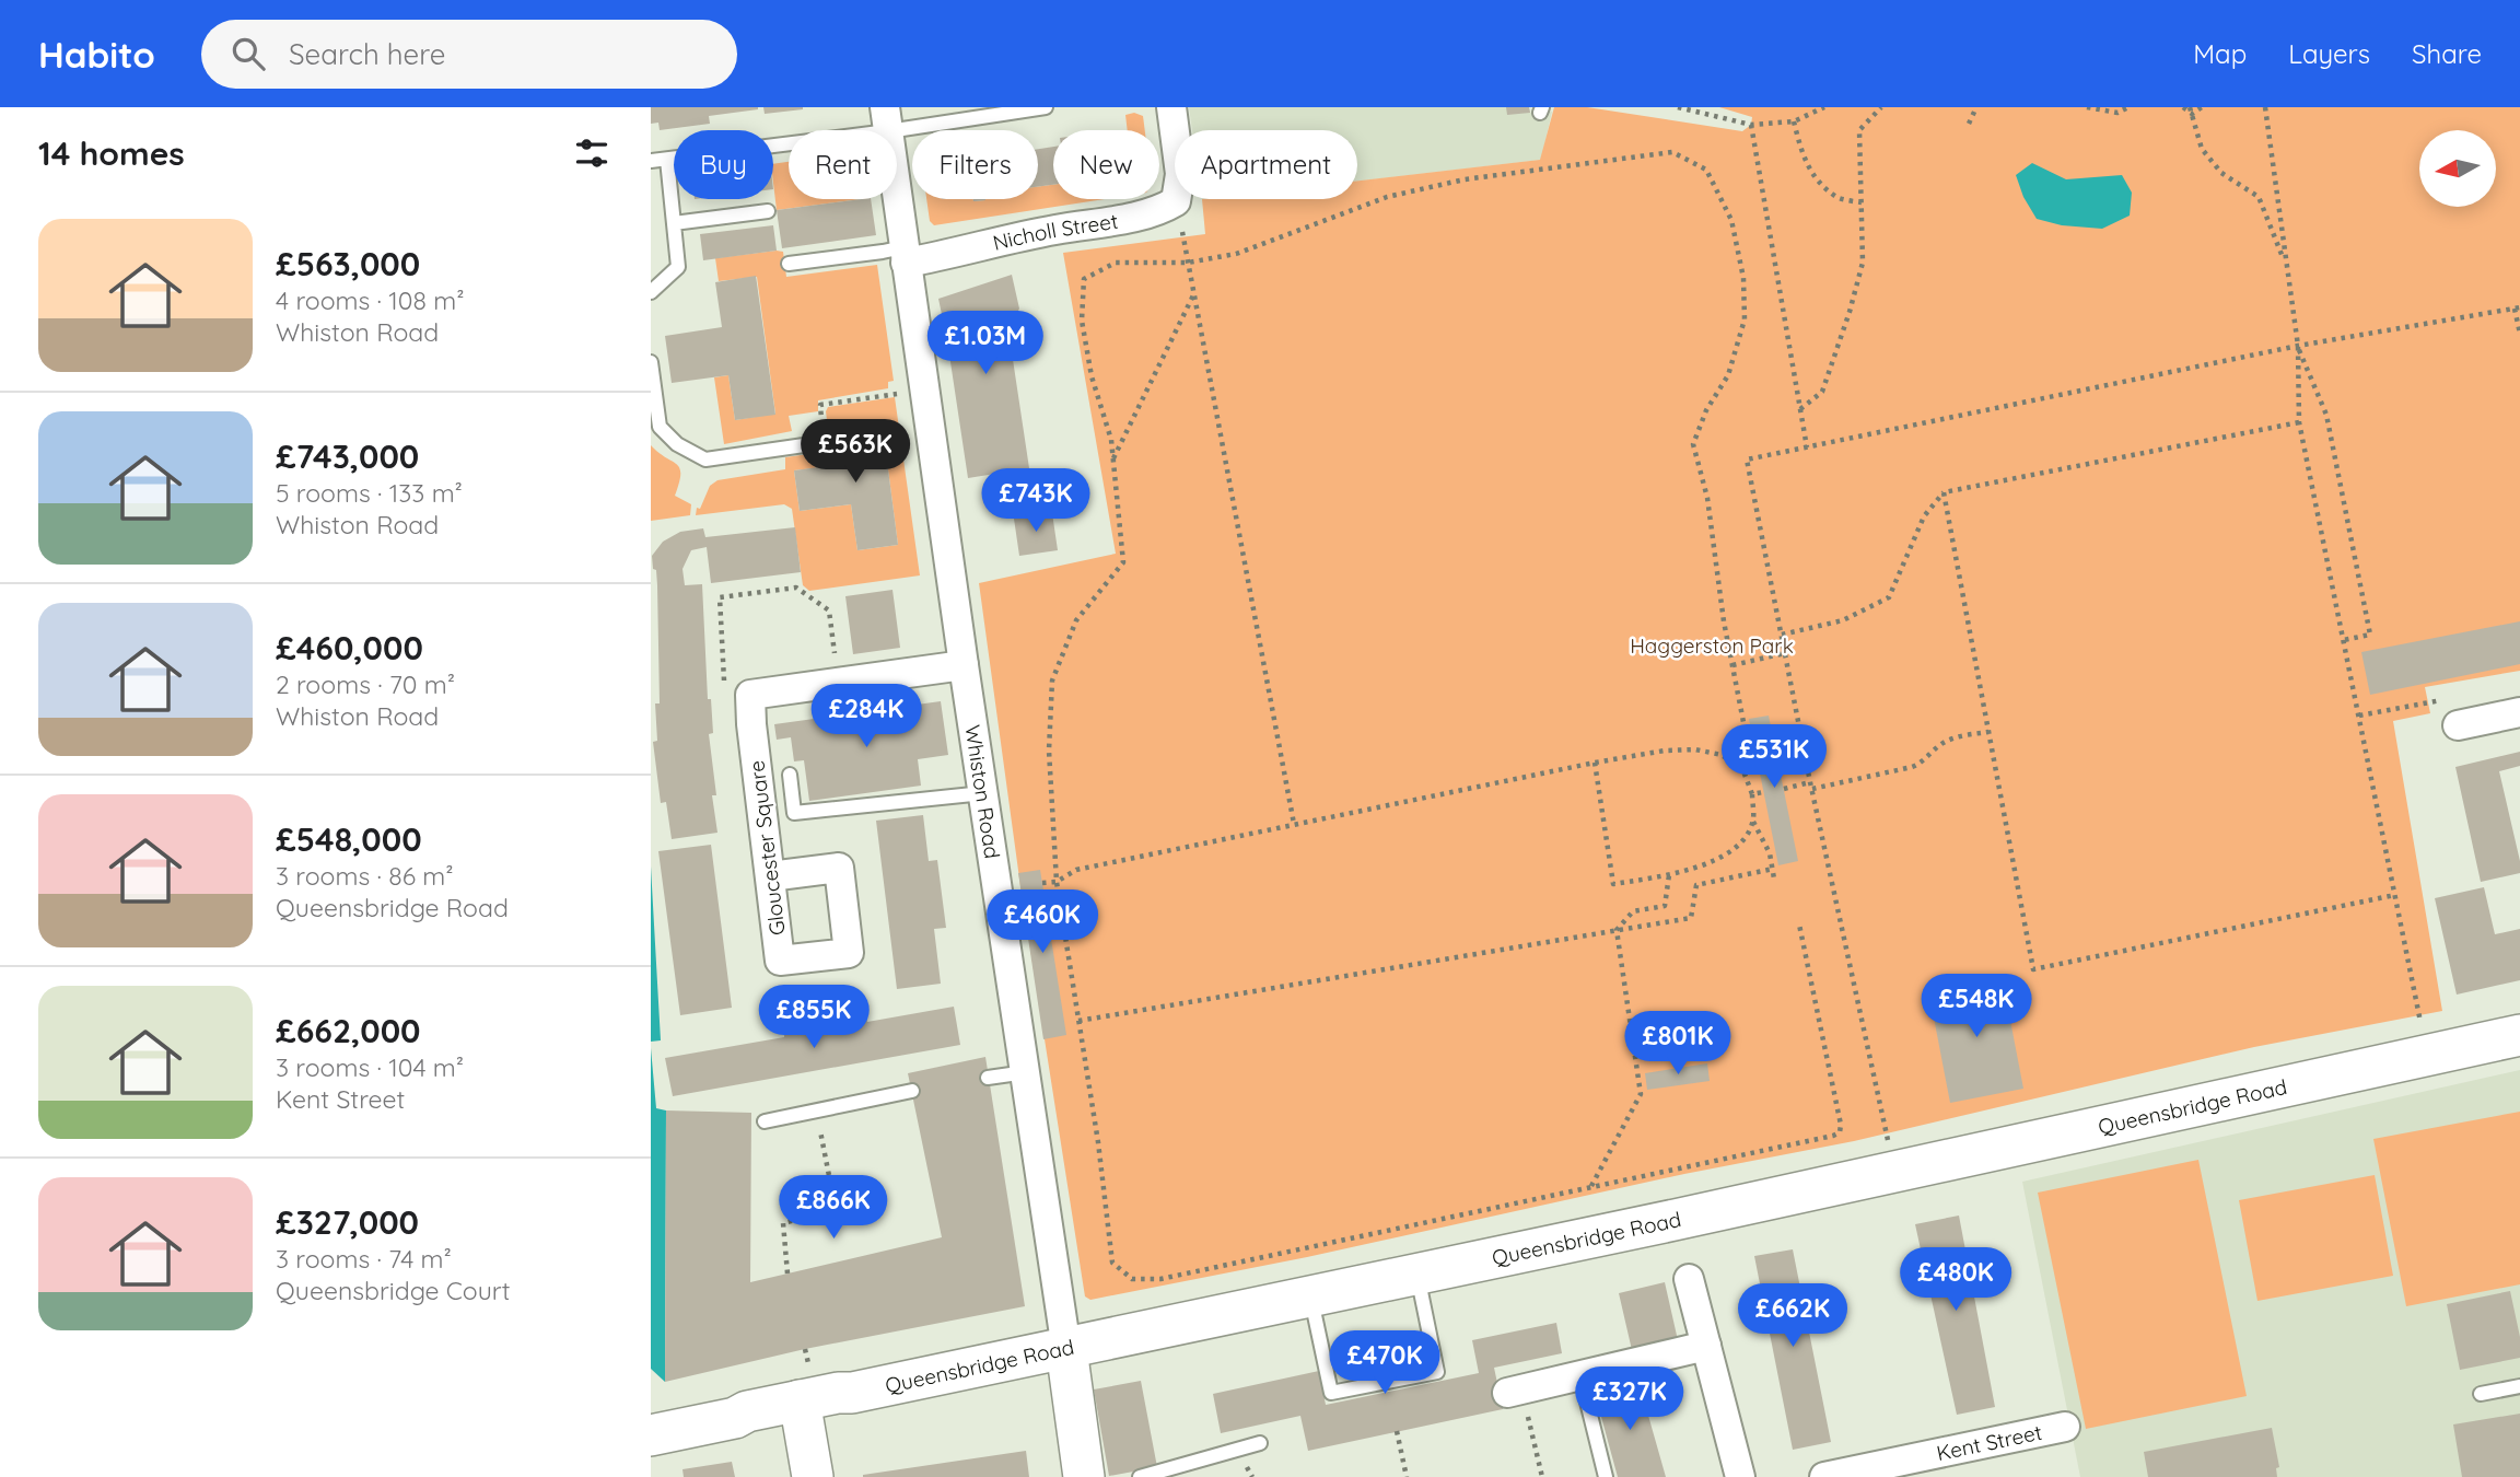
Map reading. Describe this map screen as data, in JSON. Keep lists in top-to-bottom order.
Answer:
{
  "streets": {
    "main road": ["Whiston Road", "Queensbridge Road"],
    "street": ["Nicholl Street", "Gloucester Square", "Kent Street"]
  },
  "crossings": [
    ["Nicholl Street", "Whiston Road"],
    ["Whiston Road", "Queensbridge Road"]
  ],
  "parks": ["Haggerston Park"],
  "north": "left",
  "page": {
    "header": "Habito",
    "search": "Search here",
    "nav": ["Map", "Layers", "Share"],
    "heading": "14 homes",
    "chip": [
      "Buy",
      "Rent",
      "Filters",
      "New",
      "Apartment"
    ],
    "list": [
      {
        "name": "£563,000",
        "note": "4 rooms · 108 m² · Whiston Road"
      },
      {
        "name": "£743,000",
        "note": "5 rooms · 133 m² · Whiston Road"
      },
      {
        "name": "£460,000",
        "note": "2 rooms · 70 m² · Whiston Road"
      },
      {
        "name": "£548,000",
        "note": "3 rooms · 86 m² · Queensbridge Road"
      },
      {
        "name": "£662,000",
        "note": "3 rooms · 104 m² · Kent Street"
      },
      {
        "name": "£327,000",
        "note": "3 rooms · 74 m² · Queensbridge Court"
      }
    ],
    "price": [
      "£1.03M",
      "£563K",
      "£743K",
      "£284K",
      "£531K",
      "£460K",
      "£548K",
      "£855K",
      "£801K",
      "£866K",
      "£480K",
      "£662K",
      "£470K",
      "£327K"
    ]
  }
}
